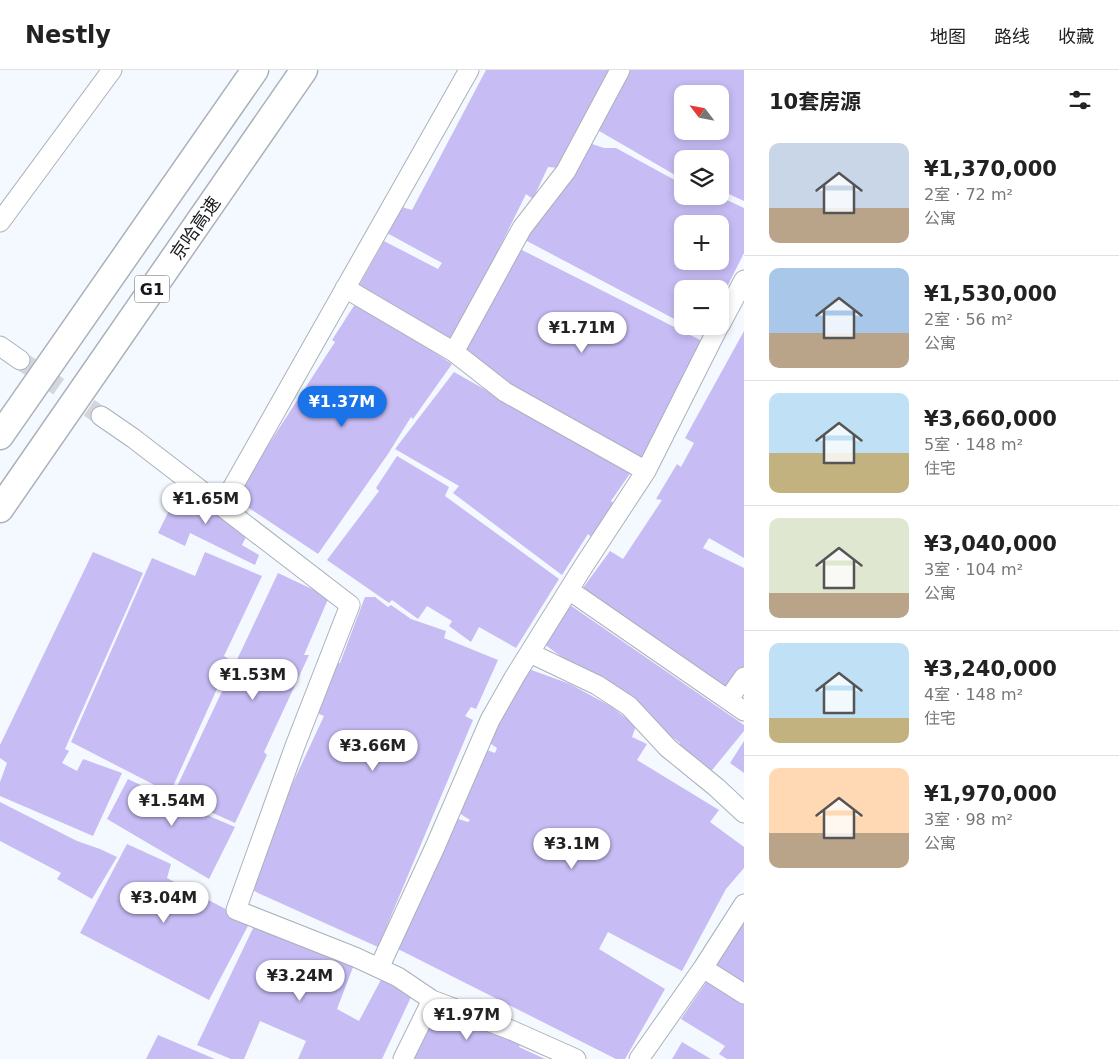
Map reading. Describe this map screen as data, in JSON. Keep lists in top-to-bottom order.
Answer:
{
  "streets": {
    "highway": ["京哈高速", "G1"]
  },
  "north": "top left",
  "page": {
    "header": "Nestly",
    "nav": ["地图", "路线", "收藏"],
    "heading": "10套房源",
    "map_buttons": ["+", "−"],
    "list": [
      {
        "name": "¥1,370,000",
        "note": "2室 · 72 m² · 公寓"
      },
      {
        "name": "¥1,530,000",
        "note": "2室 · 56 m² · 公寓"
      },
      {
        "name": "¥3,660,000",
        "note": "5室 · 148 m² · 住宅"
      },
      {
        "name": "¥3,040,000",
        "note": "3室 · 104 m² · 公寓"
      },
      {
        "name": "¥3,240,000",
        "note": "4室 · 148 m² · 住宅"
      },
      {
        "name": "¥1,970,000",
        "note": "3室 · 98 m² · 公寓"
      }
    ],
    "price": [
      "¥1.71M",
      "¥1.37M",
      "¥1.65M",
      "¥1.53M",
      "¥3.66M",
      "¥1.54M",
      "¥3.1M",
      "¥3.04M",
      "¥3.24M",
      "¥1.97M"
    ]
  }
}
